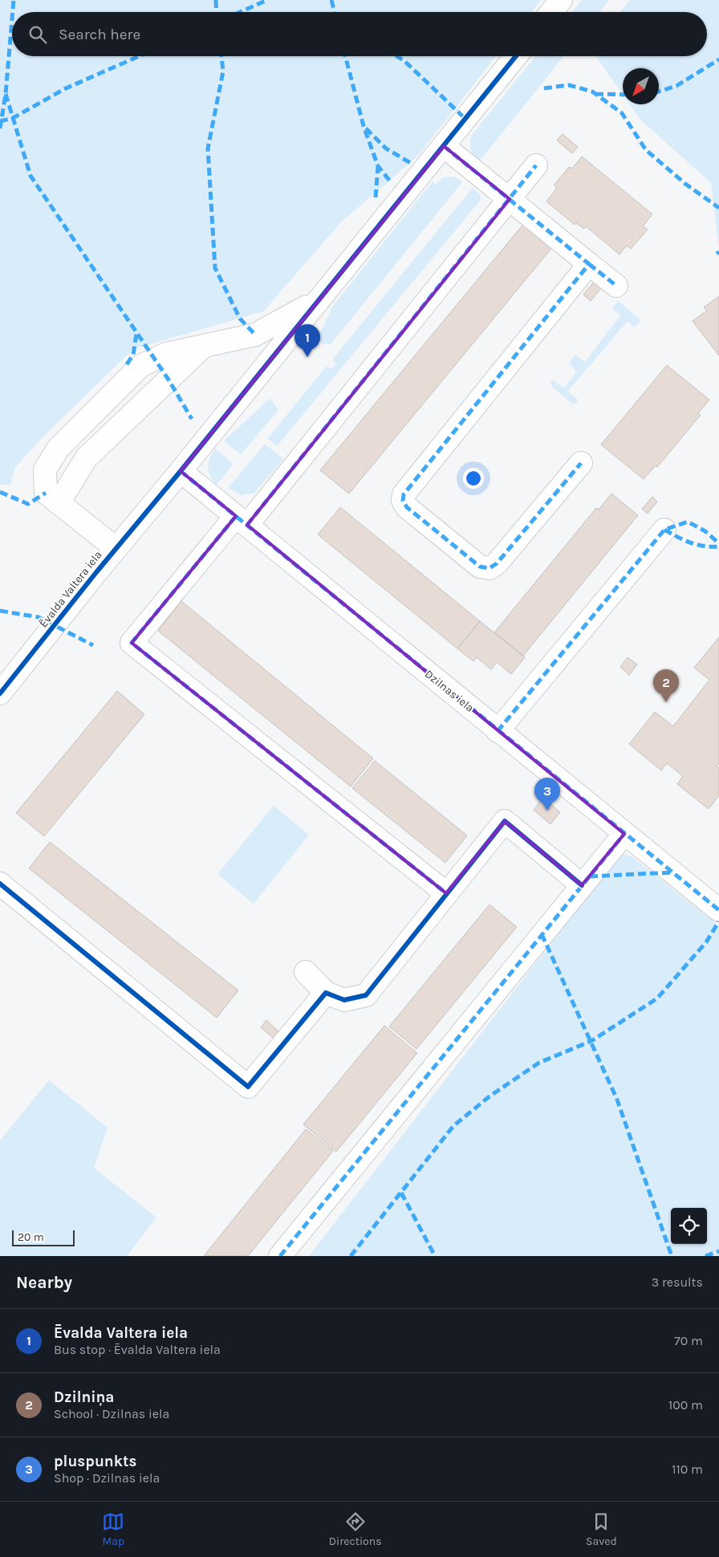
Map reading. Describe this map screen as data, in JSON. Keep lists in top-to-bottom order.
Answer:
{
  "streets": {
    "street": ["Ēvalda Valtera iela", "Dzilnas iela"]
  },
  "crossings": [
    ["Ēvalda Valtera iela", "Dzilnas iela"]
  ],
  "scale_bar": "20 m",
  "north": "bottom left",
  "page": {
    "search": "Search here",
    "pins": ["1", "2", "3"],
    "scale": "20 m",
    "heading": ["Nearby", "3 results"],
    "list": [
      {
        "mark": "1",
        "name": "Ēvalda Valtera iela",
        "note": "Bus stop · Ēvalda Valtera iela",
        "value": "70 m"
      },
      {
        "mark": "2",
        "name": "Dzilniņa",
        "note": "School · Dzilnas iela",
        "value": "100 m"
      },
      {
        "mark": "3",
        "name": "pluspunkts",
        "note": "Shop · Dzilnas iela",
        "value": "110 m"
      }
    ],
    "nav": ["Map", "Directions", "Saved"]
  }
}
